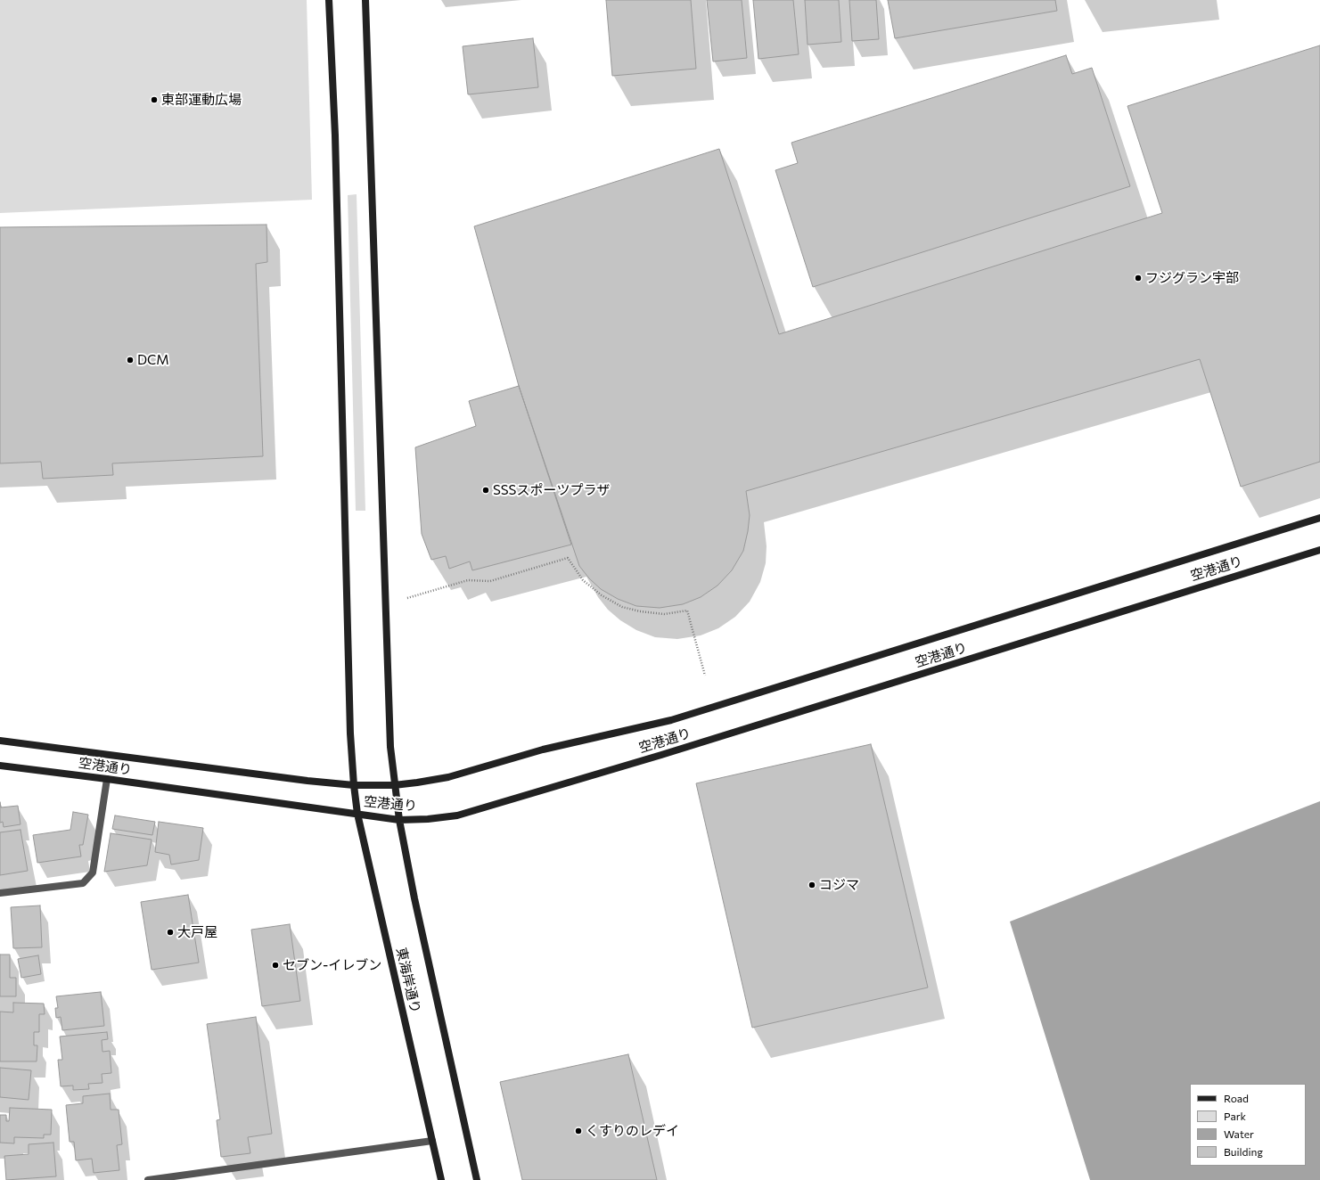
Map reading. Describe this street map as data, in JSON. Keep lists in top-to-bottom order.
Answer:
{
  "streets": {
    "street": ["空港通り", "東海岸通り"]
  },
  "crossings": [
    ["空港通り", "東海岸通り"]
  ],
  "places": [
    "東部運動広場",
    "フジグラン宇部",
    "DCM",
    "SSSスポーツプラザ",
    "コジマ",
    "大戸屋",
    "セブン-イレブン",
    "くすりのレデイ"
  ],
  "legend": [
    "Road",
    "Park",
    "Water",
    "Building"
  ]
}
